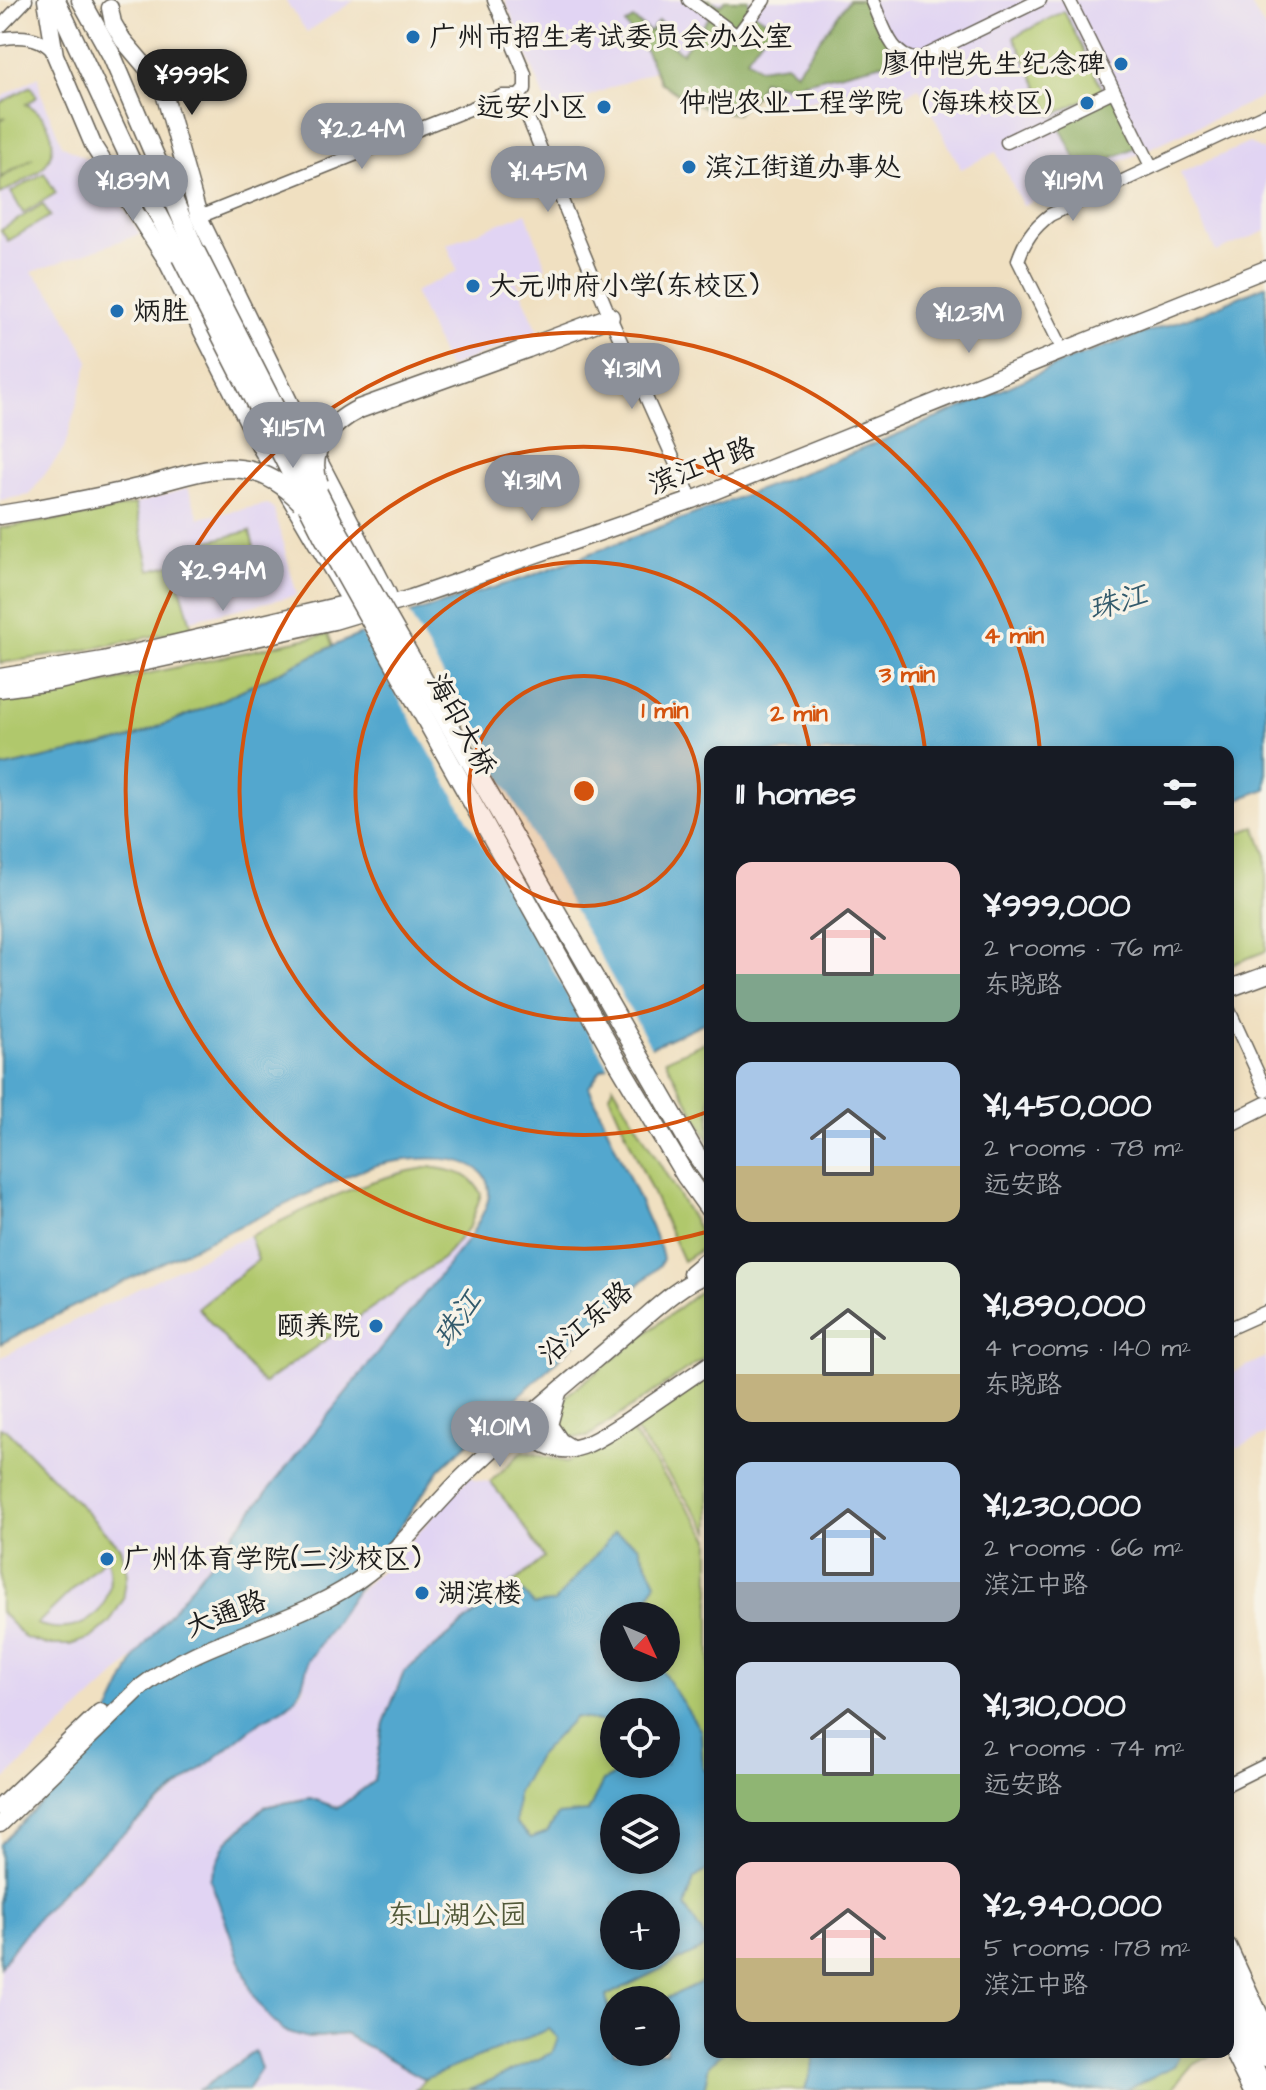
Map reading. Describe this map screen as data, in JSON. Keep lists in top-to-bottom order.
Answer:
{
  "streets": {
    "highway": ["海印大桥"],
    "main road": ["滨江中路", "沿江东路", "大通路"]
  },
  "crossings": [
    ["沿江东路", "大通路"]
  ],
  "water": ["珠江"],
  "parks": ["东山湖公园"],
  "places": [
    "广州市招生考试委员会办公室",
    "廖仲恺先生纪念碑",
    "仲恺农业工程学院（海珠校区）",
    "远安小区",
    "滨江街道办事处",
    "大元帅府小学(东校区)",
    "炳胜",
    "颐养院",
    "广州体育学院(二沙校区)",
    "湖滨楼"
  ],
  "north": "bottom right",
  "page": {
    "price": [
      "¥999K",
      "¥2.24M",
      "¥1.45M",
      "¥1.89M",
      "¥1.19M",
      "¥1.23M",
      "¥1.31M",
      "¥1.15M",
      "¥1.31M",
      "¥2.94M",
      "¥1.01M"
    ],
    "heading": "11 homes",
    "list": [
      {
        "name": "¥999,000",
        "note": "2 rooms · 76 m² · 东晓路"
      },
      {
        "name": "¥1,450,000",
        "note": "2 rooms · 78 m² · 远安路"
      },
      {
        "name": "¥1,890,000",
        "note": "4 rooms · 140 m² · 东晓路"
      },
      {
        "name": "¥1,230,000",
        "note": "2 rooms · 66 m² · 滨江中路"
      },
      {
        "name": "¥1,310,000",
        "note": "2 rooms · 74 m² · 远安路"
      },
      {
        "name": "¥2,940,000",
        "note": "5 rooms · 178 m² · 滨江中路"
      }
    ],
    "map_buttons": ["+", "−"]
  },
  "rings": [
    "4 min",
    "3 min",
    "1 min",
    "2 min"
  ]
}
